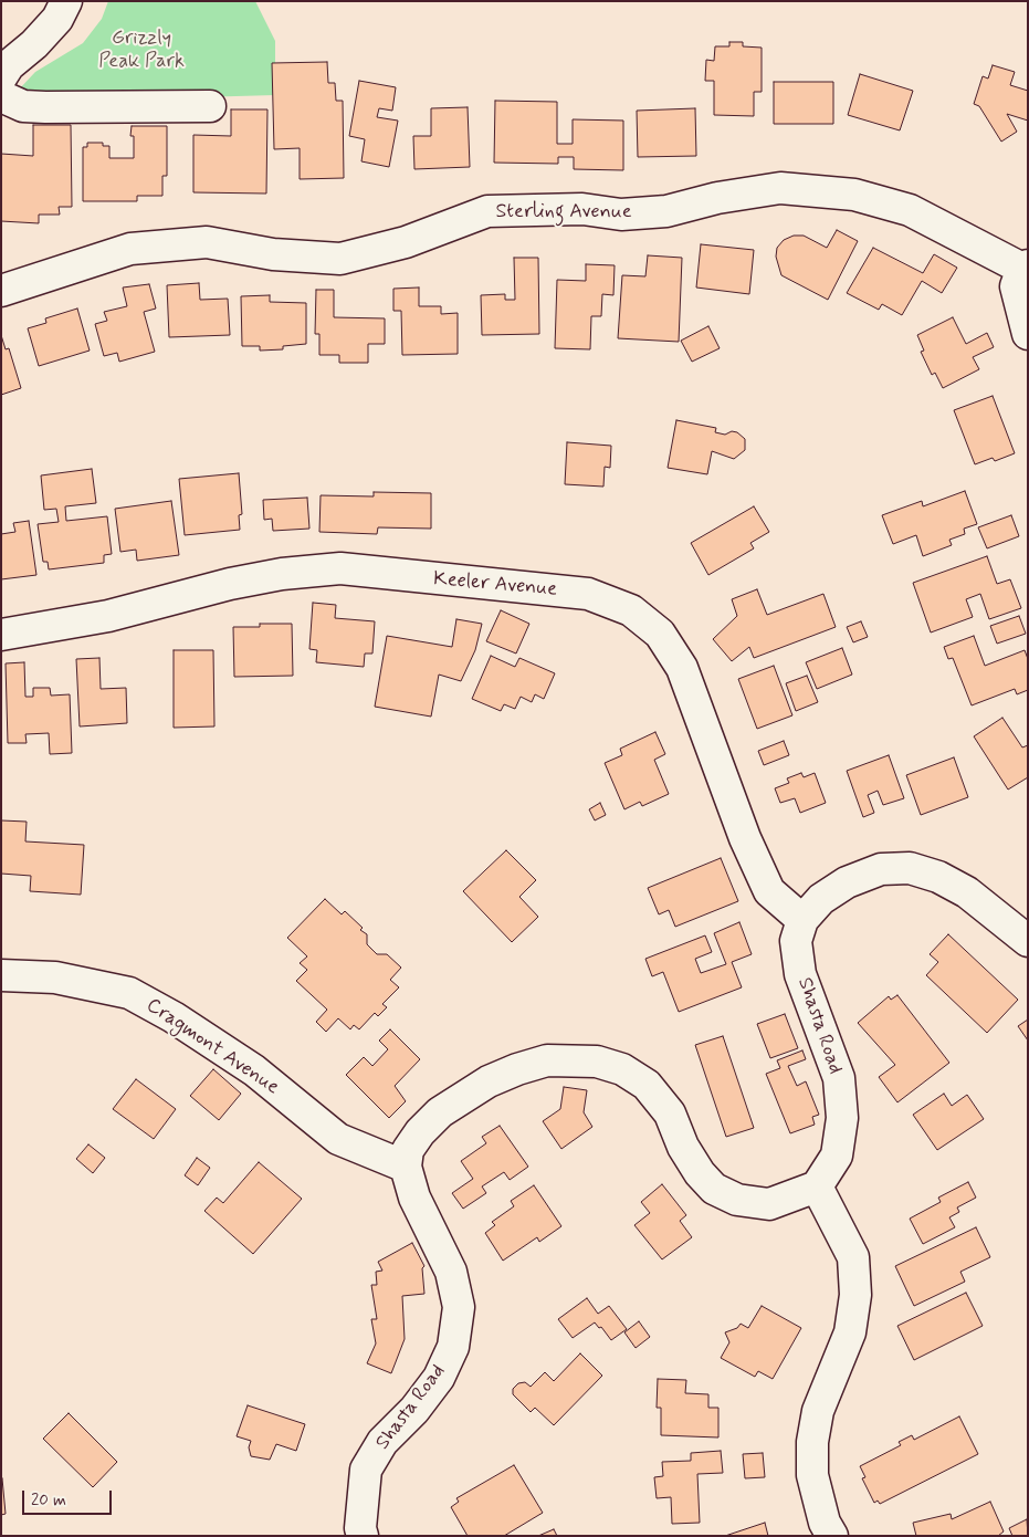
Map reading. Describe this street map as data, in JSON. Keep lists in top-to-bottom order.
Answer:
{
  "streets": {
    "street": [
      "Sterling Avenue",
      "Keeler Avenue",
      "Shasta Road",
      "Cragmont Avenue"
    ]
  },
  "crossings": [
    ["Keeler Avenue", "Shasta Road"],
    ["Shasta Road", "Cragmont Avenue"]
  ],
  "parks": ["Grizzly Peak Park"],
  "scale_bar": "20 m"
}
